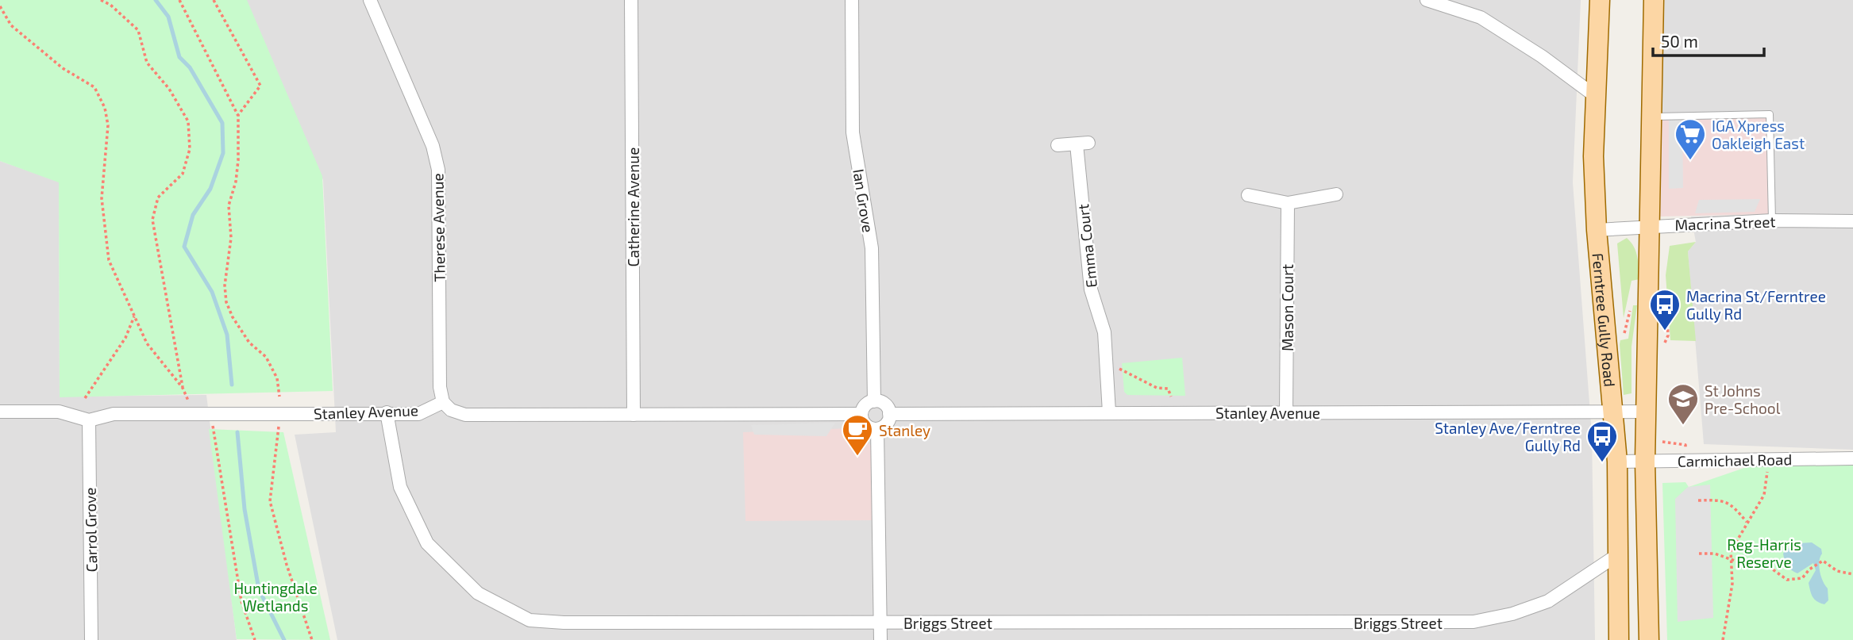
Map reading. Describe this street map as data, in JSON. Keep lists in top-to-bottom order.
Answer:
{
  "streets": {
    "main road": ["Ferntree Gully Road"],
    "street": [
      "Ian Grove",
      "Catherine Avenue",
      "Macrina Street",
      "Therese Avenue",
      "Emma Court",
      "Mason Court",
      "Stanley Avenue",
      "Carmichael Road",
      "Carrol Grove",
      "Briggs Street"
    ]
  },
  "crossings": [
    ["Ian Grove", "Stanley Avenue"],
    ["Macrina Street", "Ferntree Gully Road"],
    ["Therese Avenue", "Stanley Avenue"],
    ["Emma Court", "Stanley Avenue"],
    ["Mason Court", "Stanley Avenue"],
    ["Ferntree Gully Road", "Stanley Avenue"],
    ["Ferntree Gully Road", "Carmichael Road"],
    ["Ferntree Gully Road", "Briggs Street"],
    ["Stanley Avenue", "Carrol Grove"],
    ["Stanley Avenue", "Briggs Street"]
  ],
  "parks": ["Reg-Harris Reserve", "Huntingdale Wetlands"],
  "places": {
    "supermarket": ["IGA Xpress Oakleigh East"],
    "bus stop": ["Macrina St/Ferntree Gully Rd", "Stanley Ave/Ferntree Gully Rd"],
    "school or university": ["St Johns Pre-School"],
    "cafe": ["Stanley"]
  },
  "scale_bar": "50 m"
}
